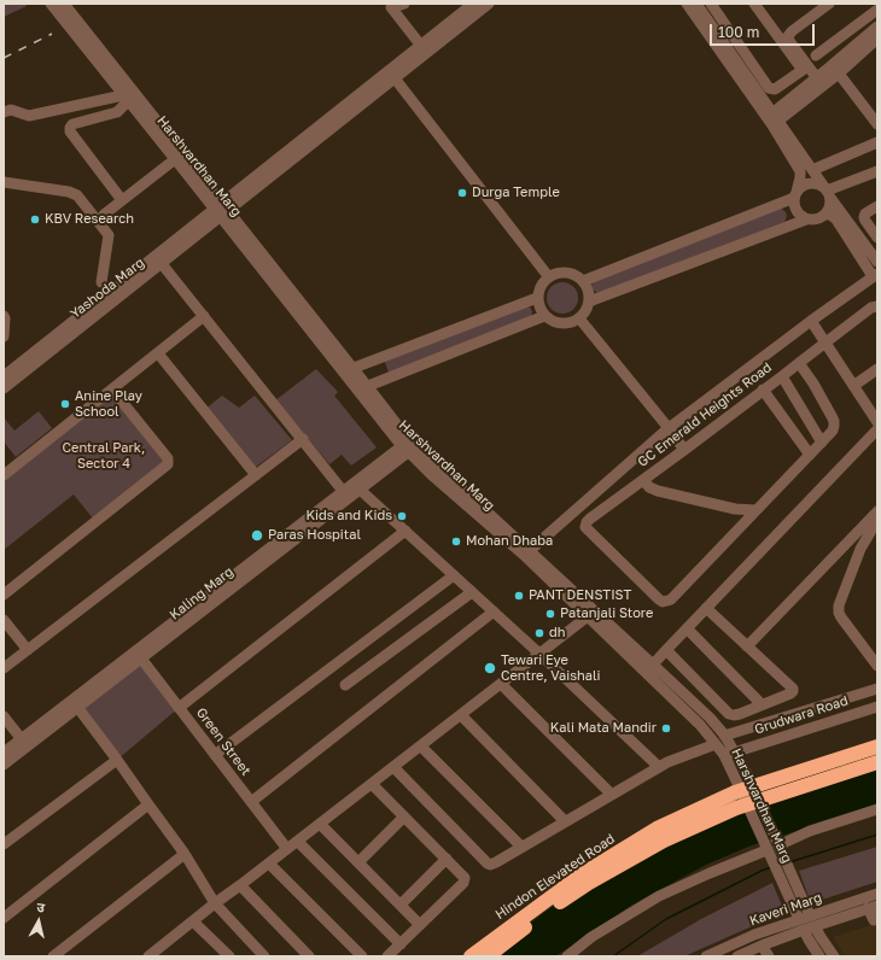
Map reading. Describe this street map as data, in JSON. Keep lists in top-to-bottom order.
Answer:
{
  "streets": {
    "highway": ["Hindon Elevated Road"],
    "street": [
      "Harshvardhan Marg",
      "Yashoda Marg",
      "GC Emerald Heights Road",
      "Kaling Marg",
      "Grudwara Road",
      "Green Street",
      "Kaveri Marg"
    ]
  },
  "crossings": [
    ["Harshvardhan Marg", "Yashoda Marg"],
    ["Harshvardhan Marg", "Kaling Marg"],
    ["Harshvardhan Marg", "Grudwara Road"],
    ["Harshvardhan Marg", "Kaveri Marg"],
    ["Kaling Marg", "Green Street"]
  ],
  "parks": ["Central Park, Sector 4"],
  "places": [
    "Durga Temple",
    "KBV Research",
    "Anine Play School",
    "Kids and Kids",
    "Paras Hospital",
    "Mohan Dhaba",
    "PANT DENSTIST",
    "Patanjali Store",
    "dh",
    "Tewari Eye Centre, Vaishali",
    "Kali Mata Mandir"
  ],
  "scale_bar": "100 m",
  "north": "top"
}
